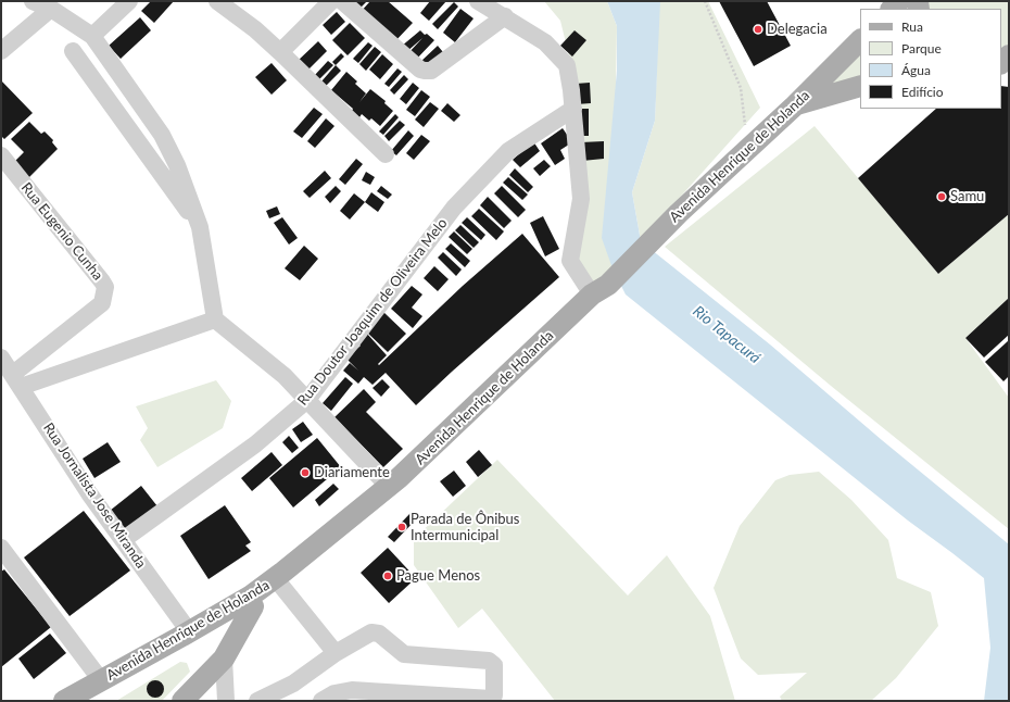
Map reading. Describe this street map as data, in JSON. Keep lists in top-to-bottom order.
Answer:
{
  "streets": {
    "main road": ["Avenida Henrique de Holanda"],
    "street": ["Rua Eugenio Cunha", "Rua Doutor Joaquim de Oliveira Melo", "Rua Jornalista Jose Miranda"]
  },
  "crossings": [
    ["Avenida Henrique de Holanda", "Rua Jornalista Jose Miranda"],
    ["Rua Eugenio Cunha", "Rua Jornalista Jose Miranda"],
    ["Rua Doutor Joaquim de Oliveira Melo", "Rua Jornalista Jose Miranda"]
  ],
  "water": ["Rio Tapacurá"],
  "places": [
    "Delegacia",
    "Samu",
    "Diariamente",
    "Parada de Ônibus Intermunicipal",
    "Pague Menos"
  ],
  "legend": [
    "Rua",
    "Parque",
    "Água",
    "Edifício"
  ]
}
